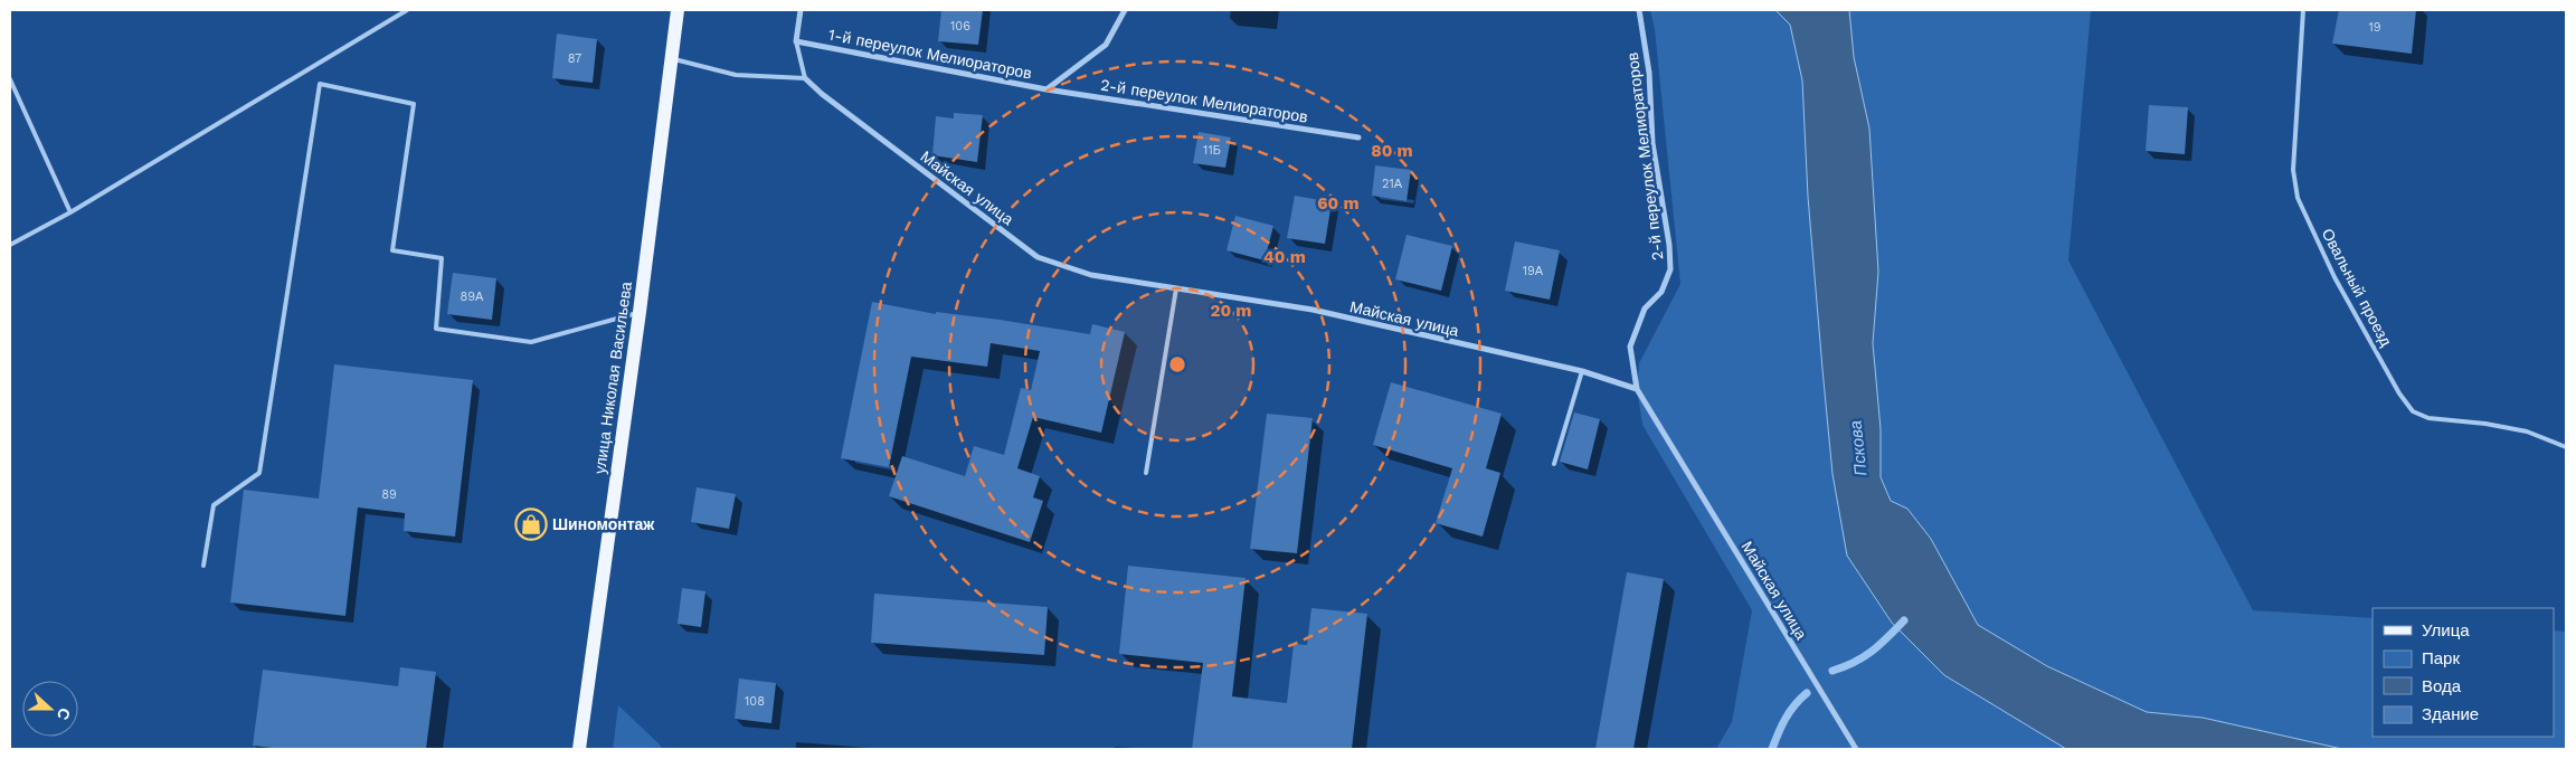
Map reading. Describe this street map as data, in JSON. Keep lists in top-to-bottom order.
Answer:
{
  "streets": {
    "main road": ["улица Николая Васильева"],
    "street": ["1-й переулок Мелиораторов", "2-й переулок Мелиораторов", "Майская улица"],
    "lane": ["Овальный проезд"]
  },
  "crossings": [
    ["1-й переулок Мелиораторов", "2-й переулок Мелиораторов"],
    ["2-й переулок Мелиораторов", "Майская улица"]
  ],
  "water": ["Пскова"],
  "places": {
    "shop": ["Шиномонтаж"]
  },
  "house_numbers": [
    "106",
    "19",
    "87",
    "11Б",
    "21А",
    "19А",
    "89А",
    "89",
    "108"
  ],
  "legend": [
    "Улица",
    "Парк",
    "Вода",
    "Здание"
  ],
  "north": "right",
  "rings": [
    "80 m",
    "60 m",
    "40 m",
    "20 m"
  ]
}
